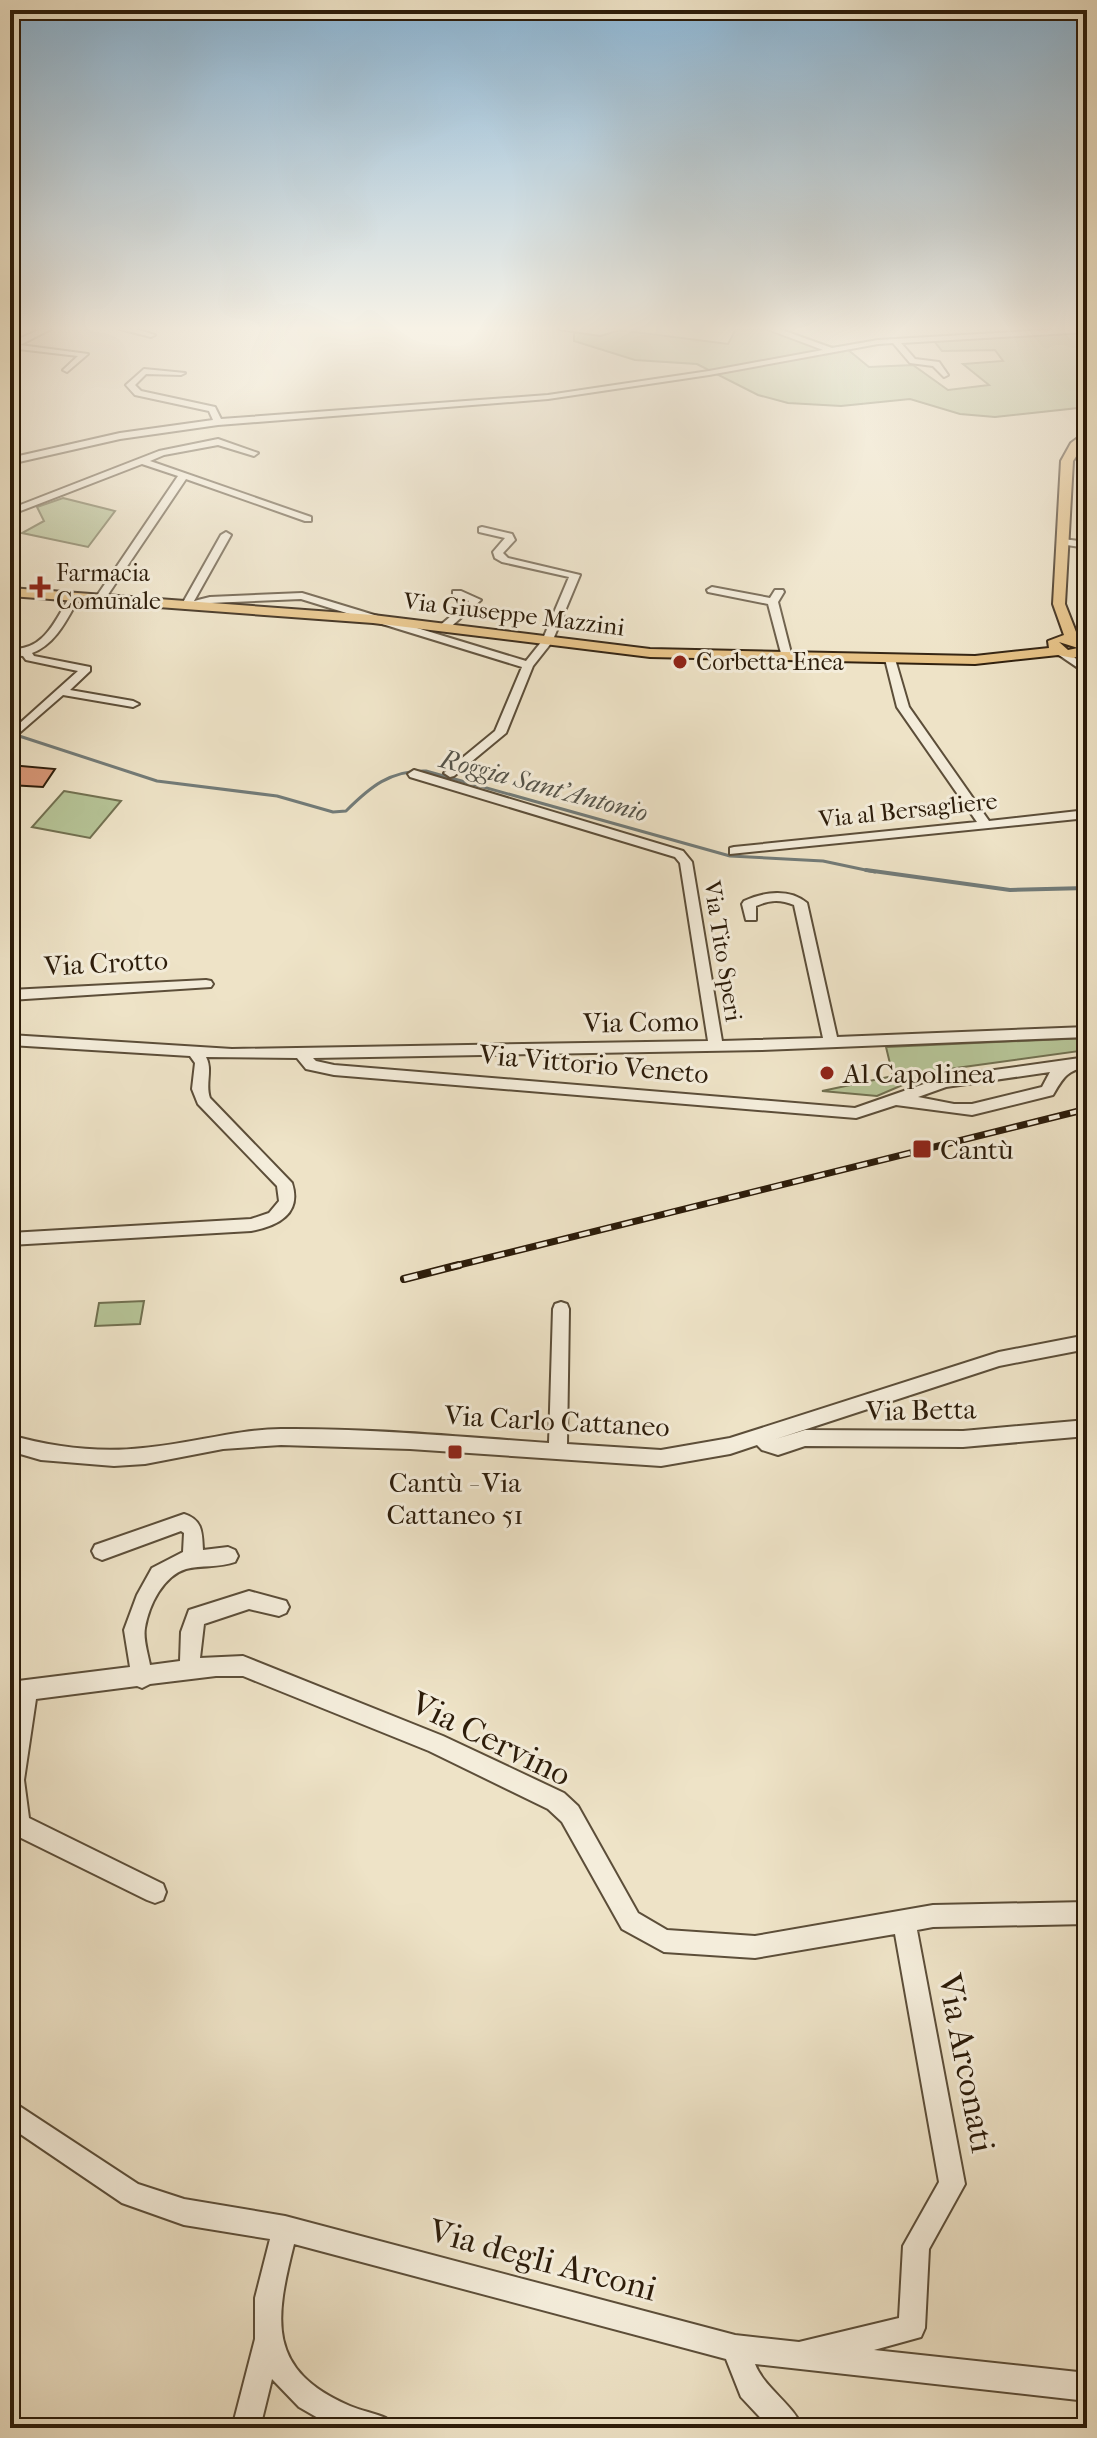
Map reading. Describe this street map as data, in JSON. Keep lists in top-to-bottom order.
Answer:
{
  "streets": {
    "main road": ["Via Giuseppe Mazzini"],
    "street": [
      "Via al Bersagliere",
      "Via Tito Speri",
      "Via Crotto",
      "Via Como",
      "Via Vittorio Veneto",
      "Via Betta",
      "Via Carlo Cattaneo",
      "Via Cervino",
      "Via Arconati",
      "Via degli Arconi"
    ]
  },
  "crossings": [
    ["Via Tito Speri", "Via Como"],
    ["Via Como", "Via Vittorio Veneto"],
    ["Via Betta", "Via Carlo Cattaneo"],
    ["Via Cervino", "Via Arconati"],
    ["Via Arconati", "Via degli Arconi"]
  ],
  "water": ["Roggia Sant'Antonio"],
  "places": {
    "health": ["Farmacia Comunale"],
    "other": ["Corbetta Enea", "Al Capolinea"],
    "transit": ["Cantù", "Cantù - Via Cattaneo 51"]
  }
}
